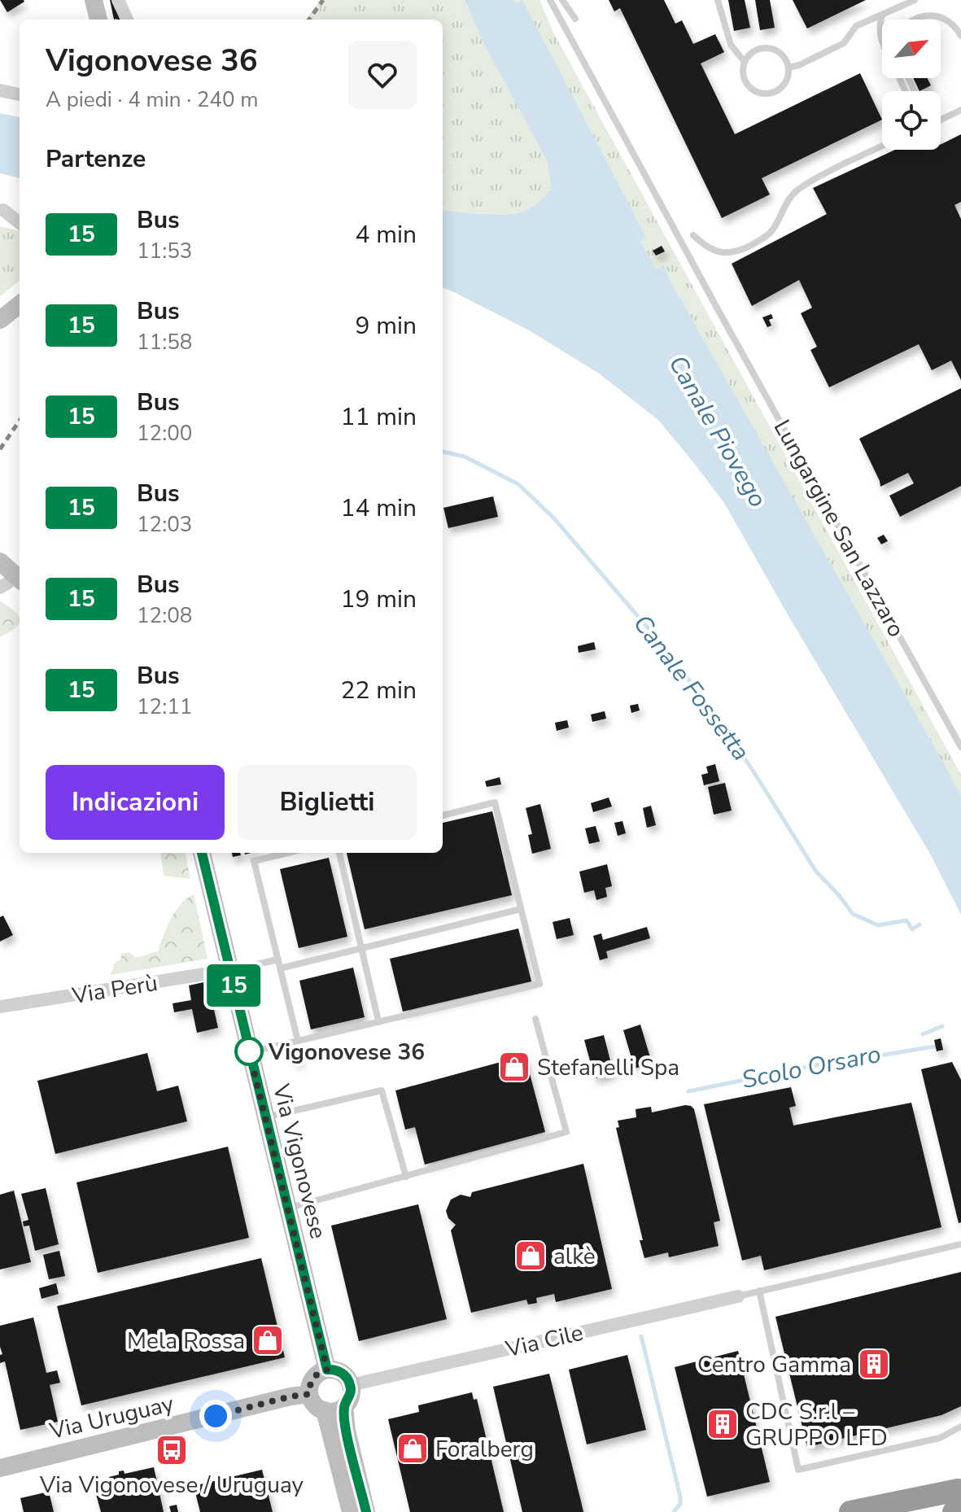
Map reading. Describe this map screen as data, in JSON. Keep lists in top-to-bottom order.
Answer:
{
  "streets": {
    "main road": ["Via Vigonovese", "Via Uruguay"],
    "street": ["Via Perù", "Via Cile"],
    "lane": ["Lungargine San Lazzaro"]
  },
  "crossings": [
    ["Via Perù", "Via Vigonovese"],
    ["Via Vigonovese", "Via Cile"],
    ["Via Vigonovese", "Via Uruguay"],
    ["Via Cile", "Via Uruguay"]
  ],
  "water": ["Canale Piovego", "Canale Fossetta", "Scolo Orsaro"],
  "places": {
    "other": ["Vigonovese 36"],
    "shop": [
      "Stefanelli Spa",
      "alkè",
      "Mela Rossa",
      "Foralberg"
    ],
    "building": ["Centro Gamma", "CDC S.r.l – GRUPPO LFD"],
    "bus stop": ["Via Vigonovese / Uruguay"]
  },
  "lines": ["bus line 15"],
  "north": "top right",
  "page": {
    "on_map": "15",
    "heading": [
      ["Vigonovese 36", "A piedi · 4 min · 240 m"],
      "Partenze"
    ],
    "list": [
      {
        "mark": "15",
        "name": "Bus",
        "note": "11:53",
        "value": "4 min"
      },
      {
        "mark": "15",
        "name": "Bus",
        "note": "11:58",
        "value": "9 min"
      },
      {
        "mark": "15",
        "name": "Bus",
        "note": "12:00",
        "value": "11 min"
      },
      {
        "mark": "15",
        "name": "Bus",
        "note": "12:03",
        "value": "14 min"
      },
      {
        "mark": "15",
        "name": "Bus",
        "note": "12:08",
        "value": "19 min"
      },
      {
        "mark": "15",
        "name": "Bus",
        "note": "12:11",
        "value": "22 min"
      }
    ],
    "buttons": ["Indicazioni", "Biglietti"]
  }
}
